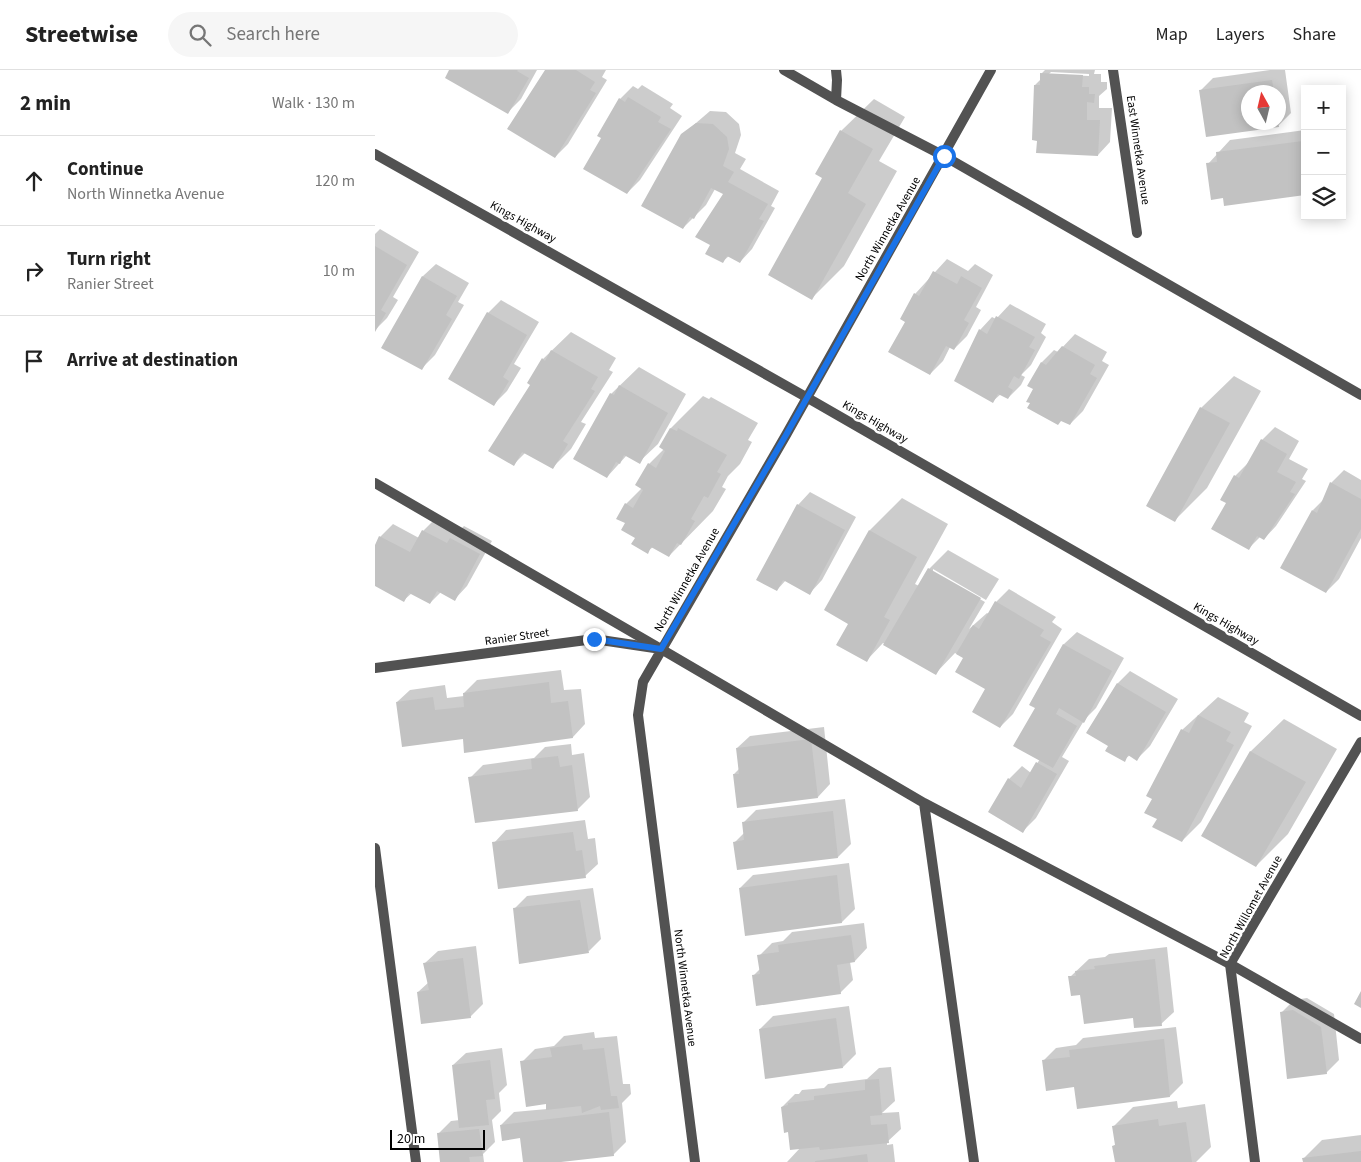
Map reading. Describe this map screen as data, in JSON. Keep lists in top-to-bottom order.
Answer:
{
  "streets": {
    "street": [
      "East Winnetka Avenue",
      "Kings Highway",
      "North Winnetka Avenue",
      "Ranier Street",
      "North Willomet Avenue"
    ]
  },
  "crossings": [
    ["Kings Highway", "North Winnetka Avenue"],
    ["North Winnetka Avenue", "Ranier Street"]
  ],
  "scale_bar": "20 m",
  "north": "top",
  "page": {
    "header": "Streetwise",
    "search": "Search here",
    "nav": ["Map", "Layers", "Share"],
    "heading": ["2 min", "Walk · 130 m"],
    "map_buttons": ["+", "−"],
    "list": [
      ["Continue", "North Winnetka Avenue", "120 m"],
      ["Turn right", "Ranier Street", "10 m"],
      "Arrive at destination"
    ],
    "scale": "20 m"
  }
}
